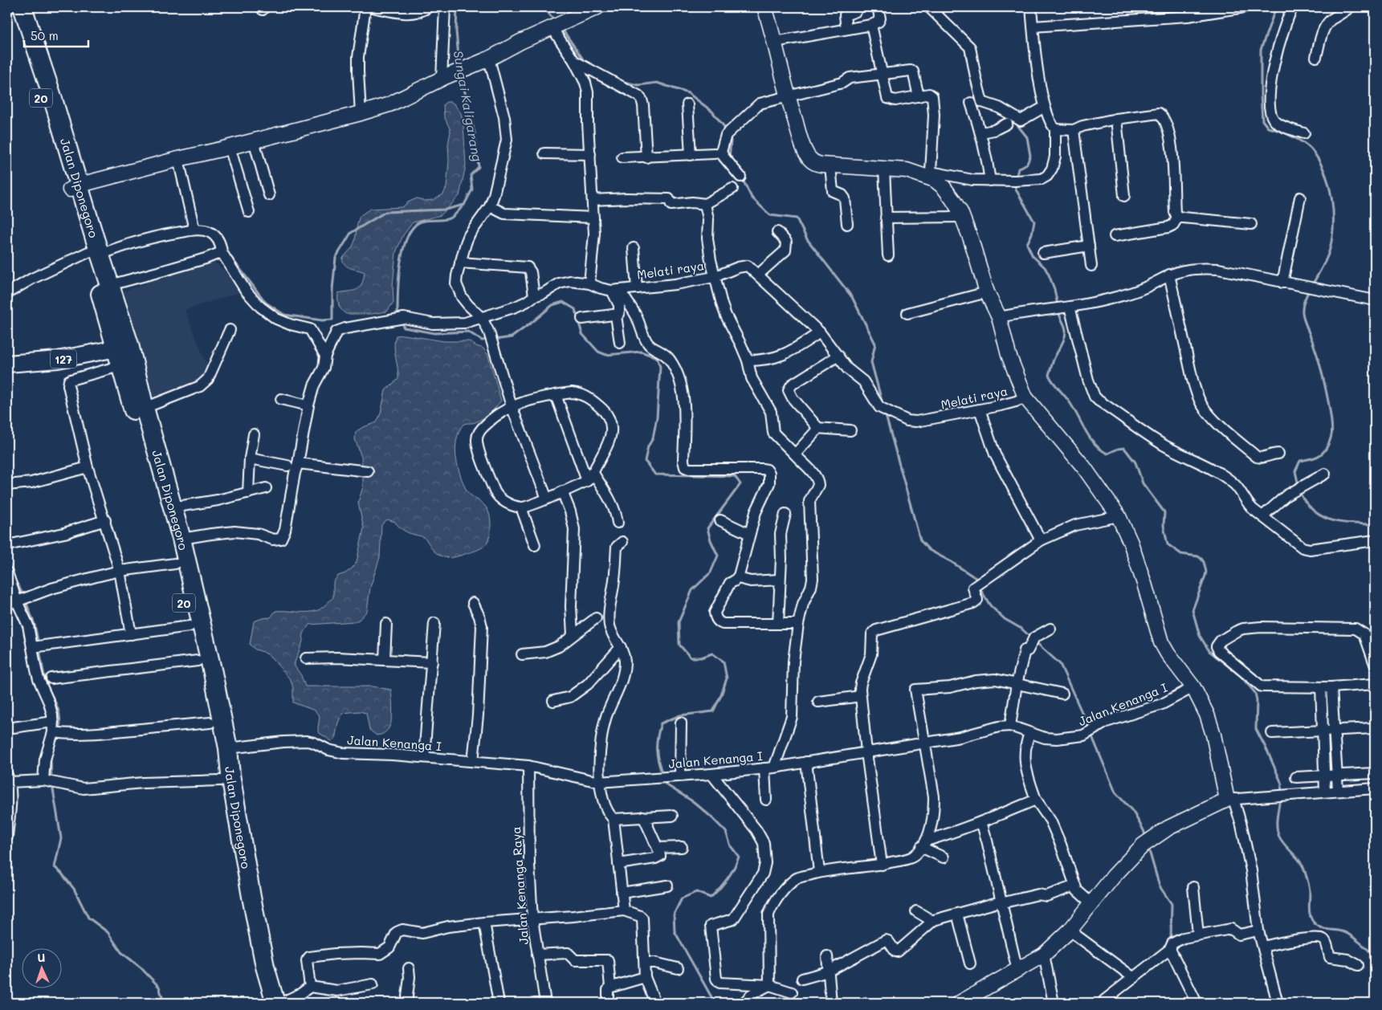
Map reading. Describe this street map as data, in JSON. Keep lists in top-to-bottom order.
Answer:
{
  "streets": {
    "highway": ["20", "Jalan Diponegoro"],
    "main road": ["127"],
    "street": ["Melati raya", "Jalan Kenanga I", "Jalan Kenanga Raya"]
  },
  "crossings": [
    ["Jalan Diponegoro", "127"],
    ["Jalan Diponegoro", "Jalan Kenanga I"],
    ["Jalan Kenanga I", "Jalan Kenanga Raya"]
  ],
  "water": ["Sungai Kaligarang"],
  "scale_bar": "50 m",
  "north": "top"
}
